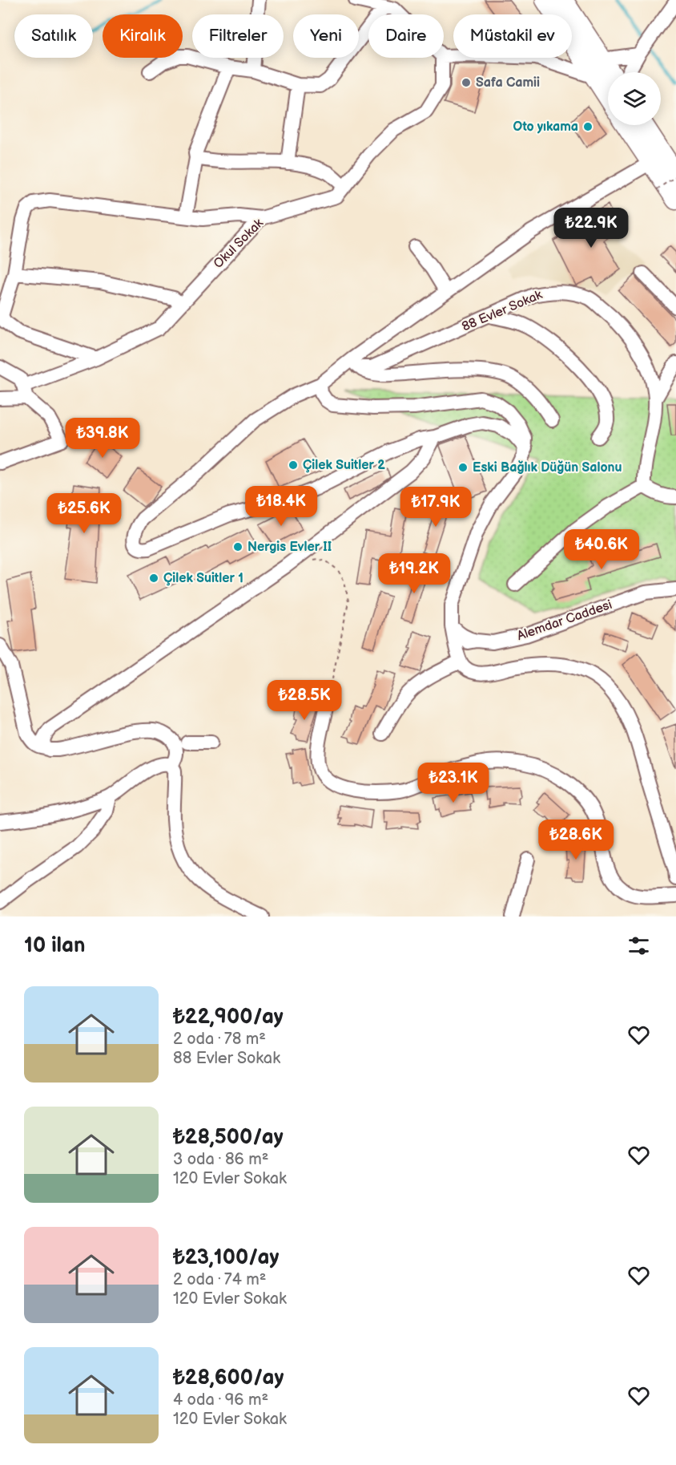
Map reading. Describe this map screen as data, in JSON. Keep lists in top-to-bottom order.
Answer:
{
  "streets": {
    "street": ["Okul Sokak", "88 Evler Sokak", "Alemdar Caddesi"]
  },
  "places": [
    "Safa Camii",
    "Oto yıkama",
    "Çilek Suitler 2",
    "Eski Bağlık Düğün Salonu",
    "Nergis Evler II",
    "Çilek Suitler 1"
  ],
  "page": {
    "chip": [
      "Satılık",
      "Kiralık",
      "Filtreler",
      "Yeni",
      "Daire",
      "Müstakil ev"
    ],
    "price": [
      "₺22.9K",
      "₺39.8K",
      "₺18.4K",
      "₺17.9K",
      "₺25.6K",
      "₺40.6K",
      "₺19.2K",
      "₺28.5K",
      "₺23.1K",
      "₺28.6K"
    ],
    "heading": "10 ilan",
    "list": [
      {
        "name": "₺22,900/ay",
        "note": "2 oda · 78 m² · 88 Evler Sokak"
      },
      {
        "name": "₺28,500/ay",
        "note": "3 oda · 86 m² · 120 Evler Sokak"
      },
      {
        "name": "₺23,100/ay",
        "note": "2 oda · 74 m² · 120 Evler Sokak"
      },
      {
        "name": "₺28,600/ay",
        "note": "4 oda · 96 m² · 120 Evler Sokak"
      }
    ]
  }
}
